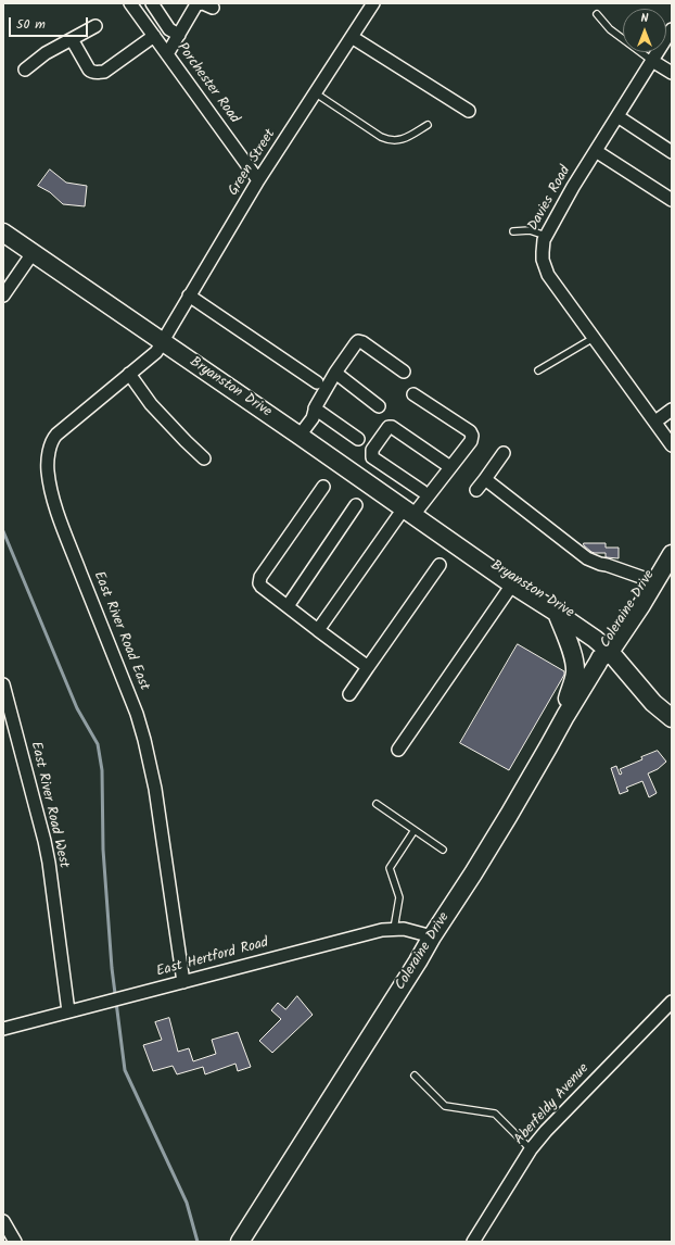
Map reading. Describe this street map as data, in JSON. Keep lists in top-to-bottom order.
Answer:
{
  "streets": {
    "main road": ["Bryanston Drive", "Coleraine Drive"],
    "street": [
      "Porchester Road",
      "Green Street",
      "Davies Road",
      "East River Road East",
      "East River Road West",
      "East Hertford Road",
      "Aberfeldy Avenue"
    ]
  },
  "crossings": [
    ["Porchester Road", "Green Street"],
    ["Green Street", "Bryanston Drive"],
    ["Green Street", "East River Road East"],
    ["Bryanston Drive", "Coleraine Drive"],
    ["Bryanston Drive", "East River Road East"],
    ["Coleraine Drive", "East Hertford Road"],
    ["East River Road East", "East Hertford Road"],
    ["East River Road West", "East Hertford Road"]
  ],
  "scale_bar": "50 m",
  "north": "top"
}
